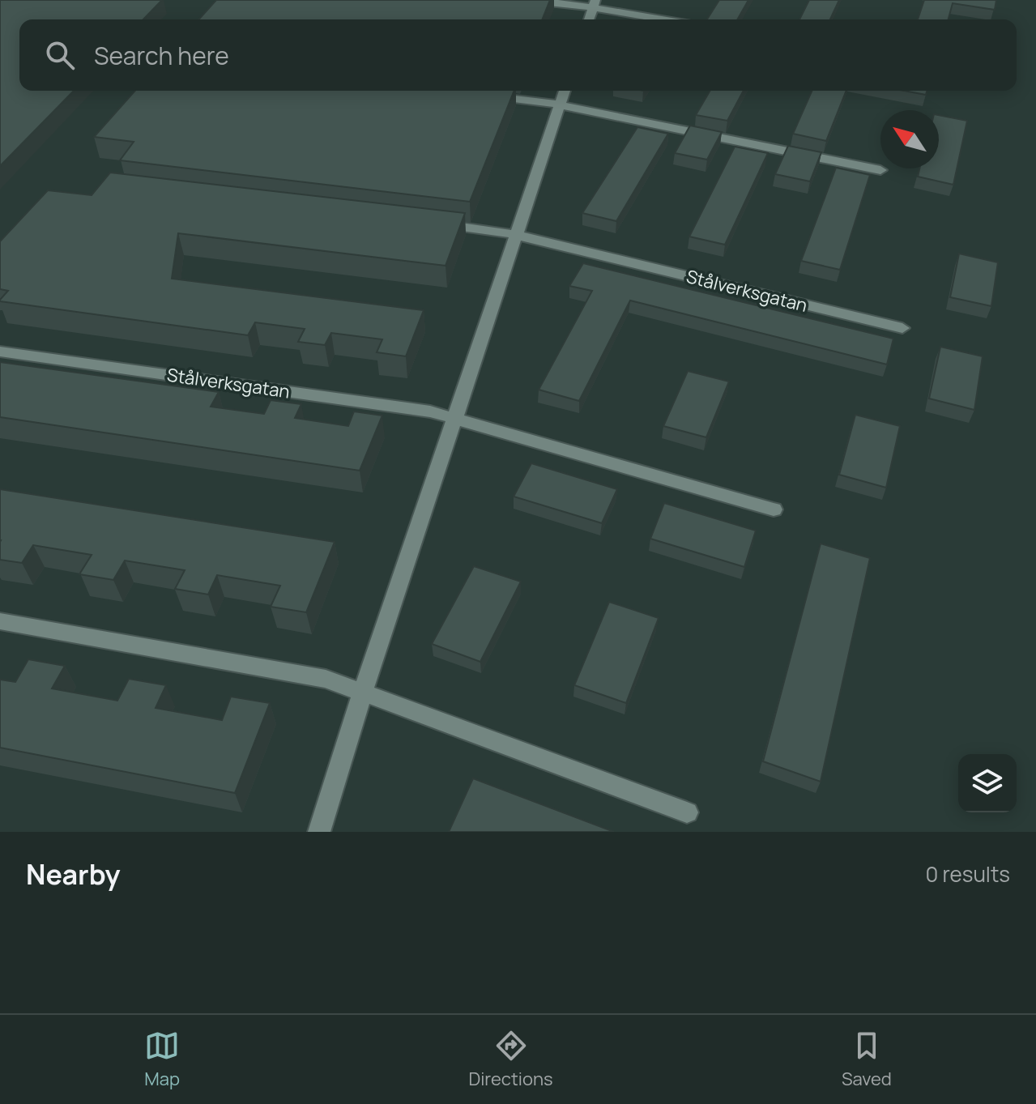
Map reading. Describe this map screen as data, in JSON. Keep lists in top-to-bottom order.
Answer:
{
  "streets": {
    "street": ["Stålverksgatan"]
  },
  "north": "top left",
  "page": {
    "search": "Search here",
    "heading": ["Nearby", "0 results"],
    "nav": ["Map", "Directions", "Saved"]
  }
}
